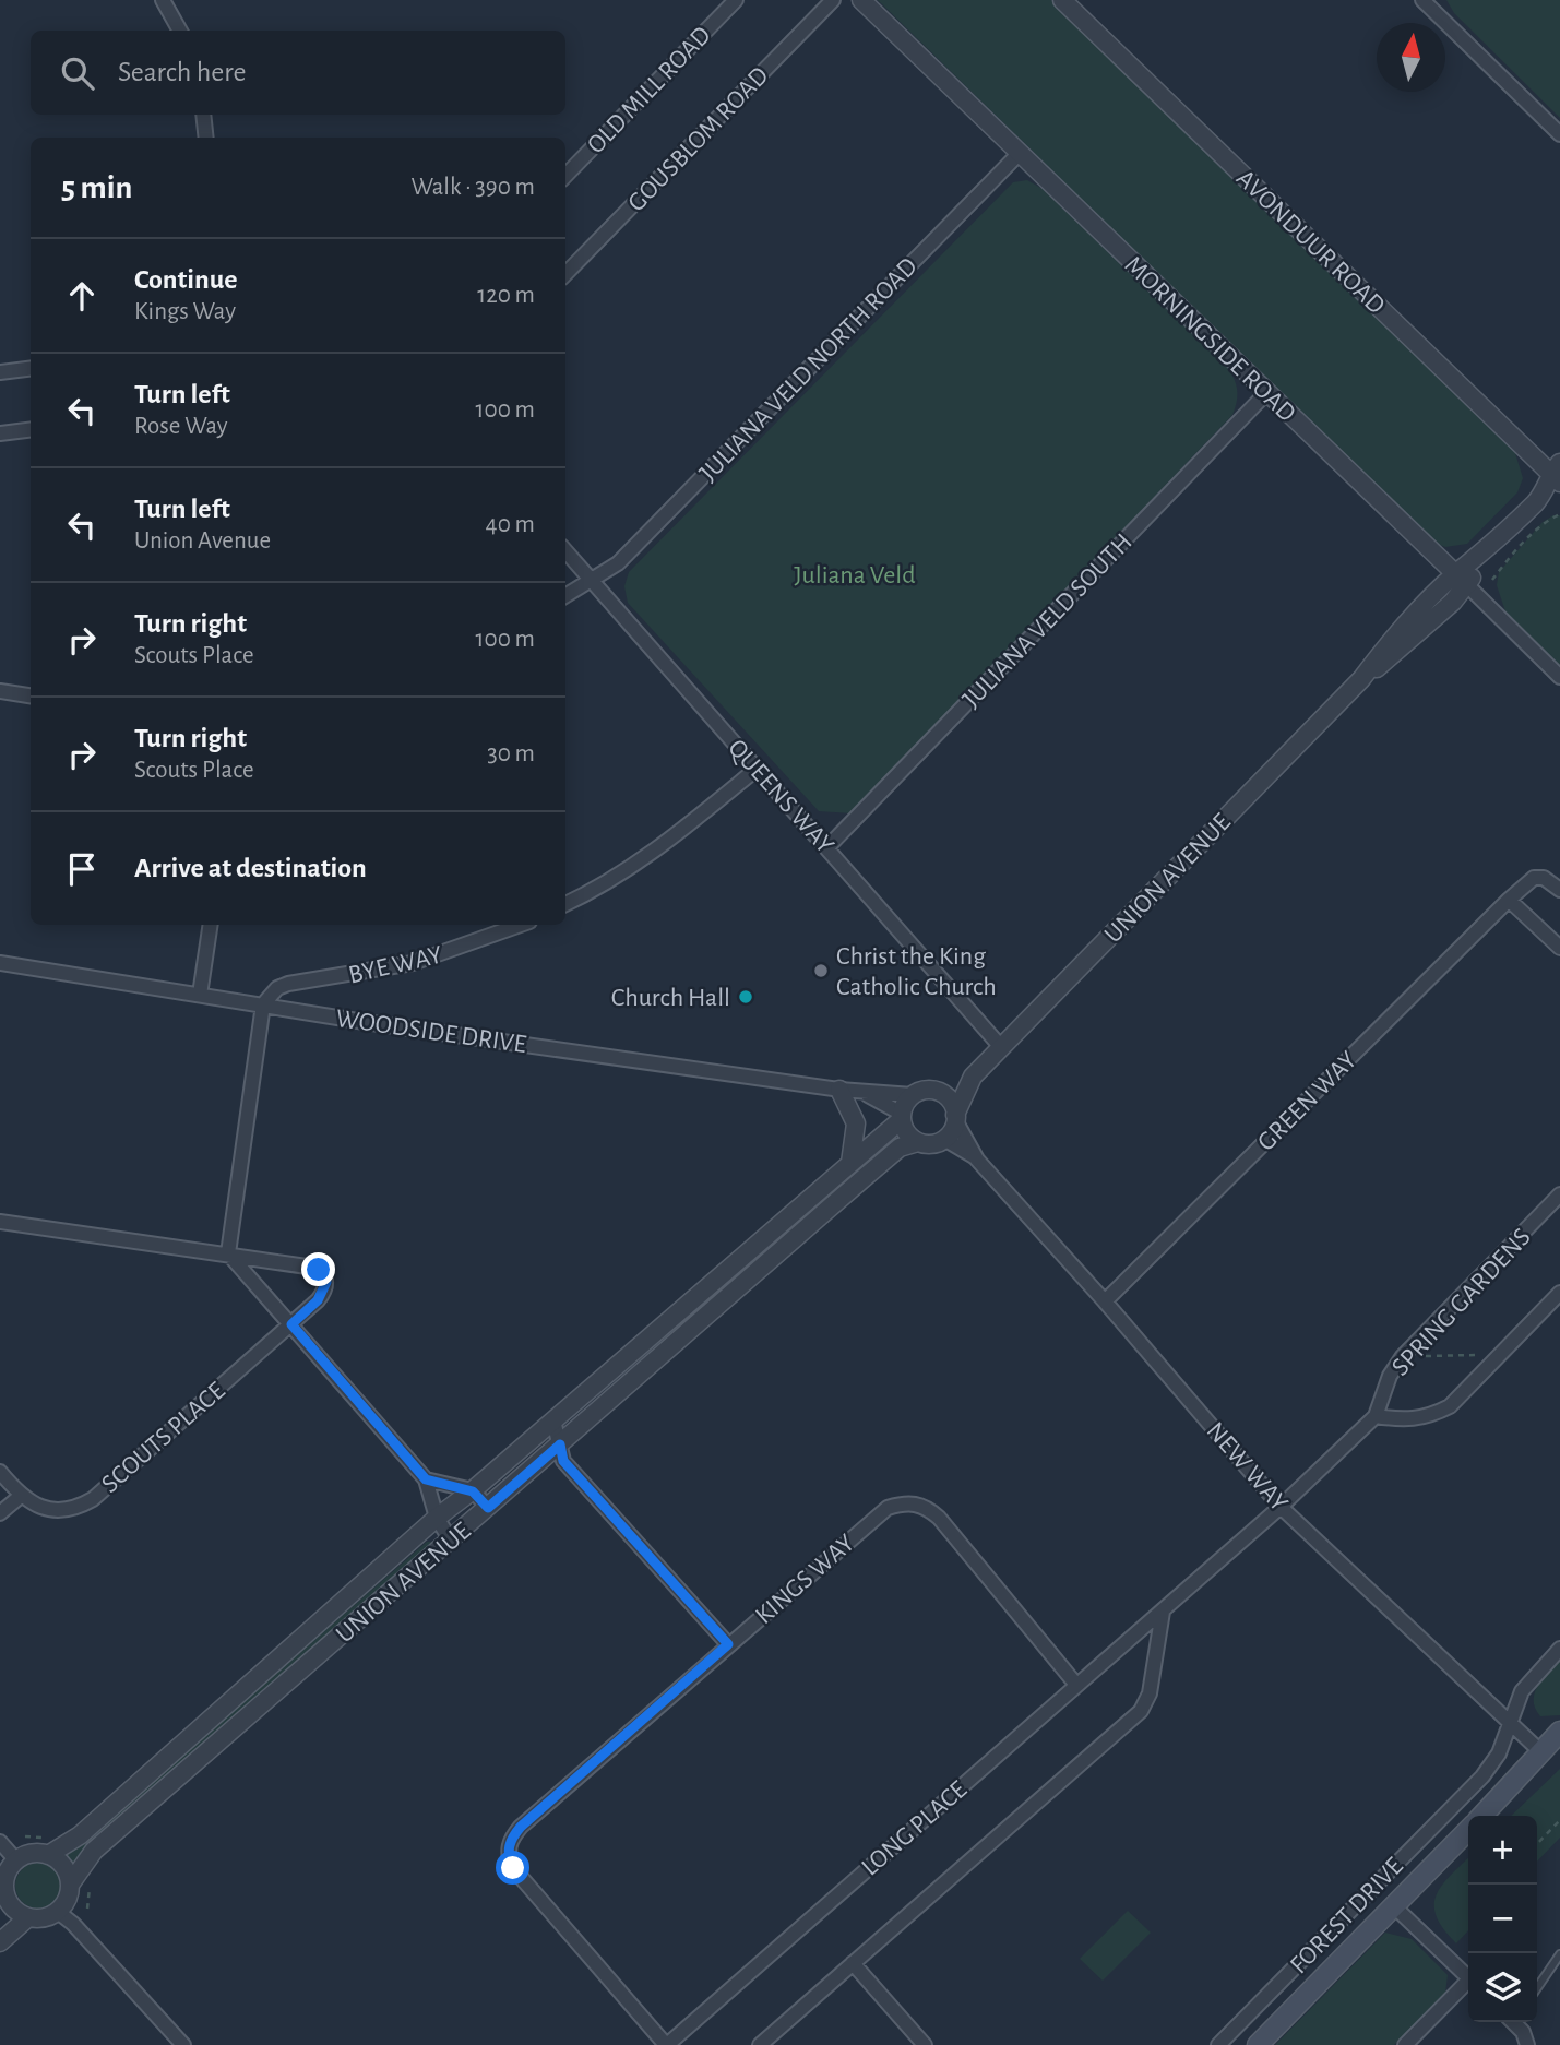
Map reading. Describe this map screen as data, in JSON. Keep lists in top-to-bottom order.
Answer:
{
  "streets": {
    "main road": ["FOREST DRIVE"],
    "street": [
      "OLD MILL ROAD",
      "GOUSBLOM ROAD",
      "AVONDUUR ROAD",
      "MORNINGSIDE ROAD",
      "JULIANA VELD NORTH ROAD",
      "JULIANA VELD SOUTH",
      "QUEENS WAY",
      "UNION AVENUE",
      "BYE WAY",
      "WOODSIDE DRIVE",
      "GREEN WAY",
      "SPRING GARDENS",
      "SCOUTS PLACE",
      "NEW WAY",
      "KINGS WAY",
      "LONG PLACE"
    ]
  },
  "crossings": [
    ["AVONDUUR ROAD", "UNION AVENUE"],
    ["MORNINGSIDE ROAD", "JULIANA VELD NORTH ROAD"],
    ["MORNINGSIDE ROAD", "JULIANA VELD SOUTH"],
    ["MORNINGSIDE ROAD", "UNION AVENUE"],
    ["JULIANA VELD NORTH ROAD", "QUEENS WAY"],
    ["JULIANA VELD SOUTH", "QUEENS WAY"],
    ["QUEENS WAY", "UNION AVENUE"],
    ["UNION AVENUE", "WOODSIDE DRIVE"],
    ["UNION AVENUE", "NEW WAY"],
    ["BYE WAY", "WOODSIDE DRIVE"],
    ["WOODSIDE DRIVE", "NEW WAY"],
    ["GREEN WAY", "NEW WAY"],
    ["SPRING GARDENS", "NEW WAY"],
    ["SPRING GARDENS", "LONG PLACE"],
    ["NEW WAY", "LONG PLACE"],
    ["NEW WAY", "FOREST DRIVE"],
    ["KINGS WAY", "LONG PLACE"]
  ],
  "parks": ["Juliana Veld"],
  "places": ["Christ the King Catholic Church", "Church Hall"],
  "north": "top",
  "page": {
    "search": "Search here",
    "heading": ["5 min", "Walk · 390 m"],
    "list": [
      ["Continue", "Kings Way", "120 m"],
      ["Turn left", "Rose Way", "100 m"],
      ["Turn left", "Union Avenue", "40 m"],
      ["Turn right", "Scouts Place", "100 m"],
      ["Turn right", "Scouts Place", "30 m"],
      "Arrive at destination"
    ],
    "map_buttons": ["+", "−"]
  }
}
